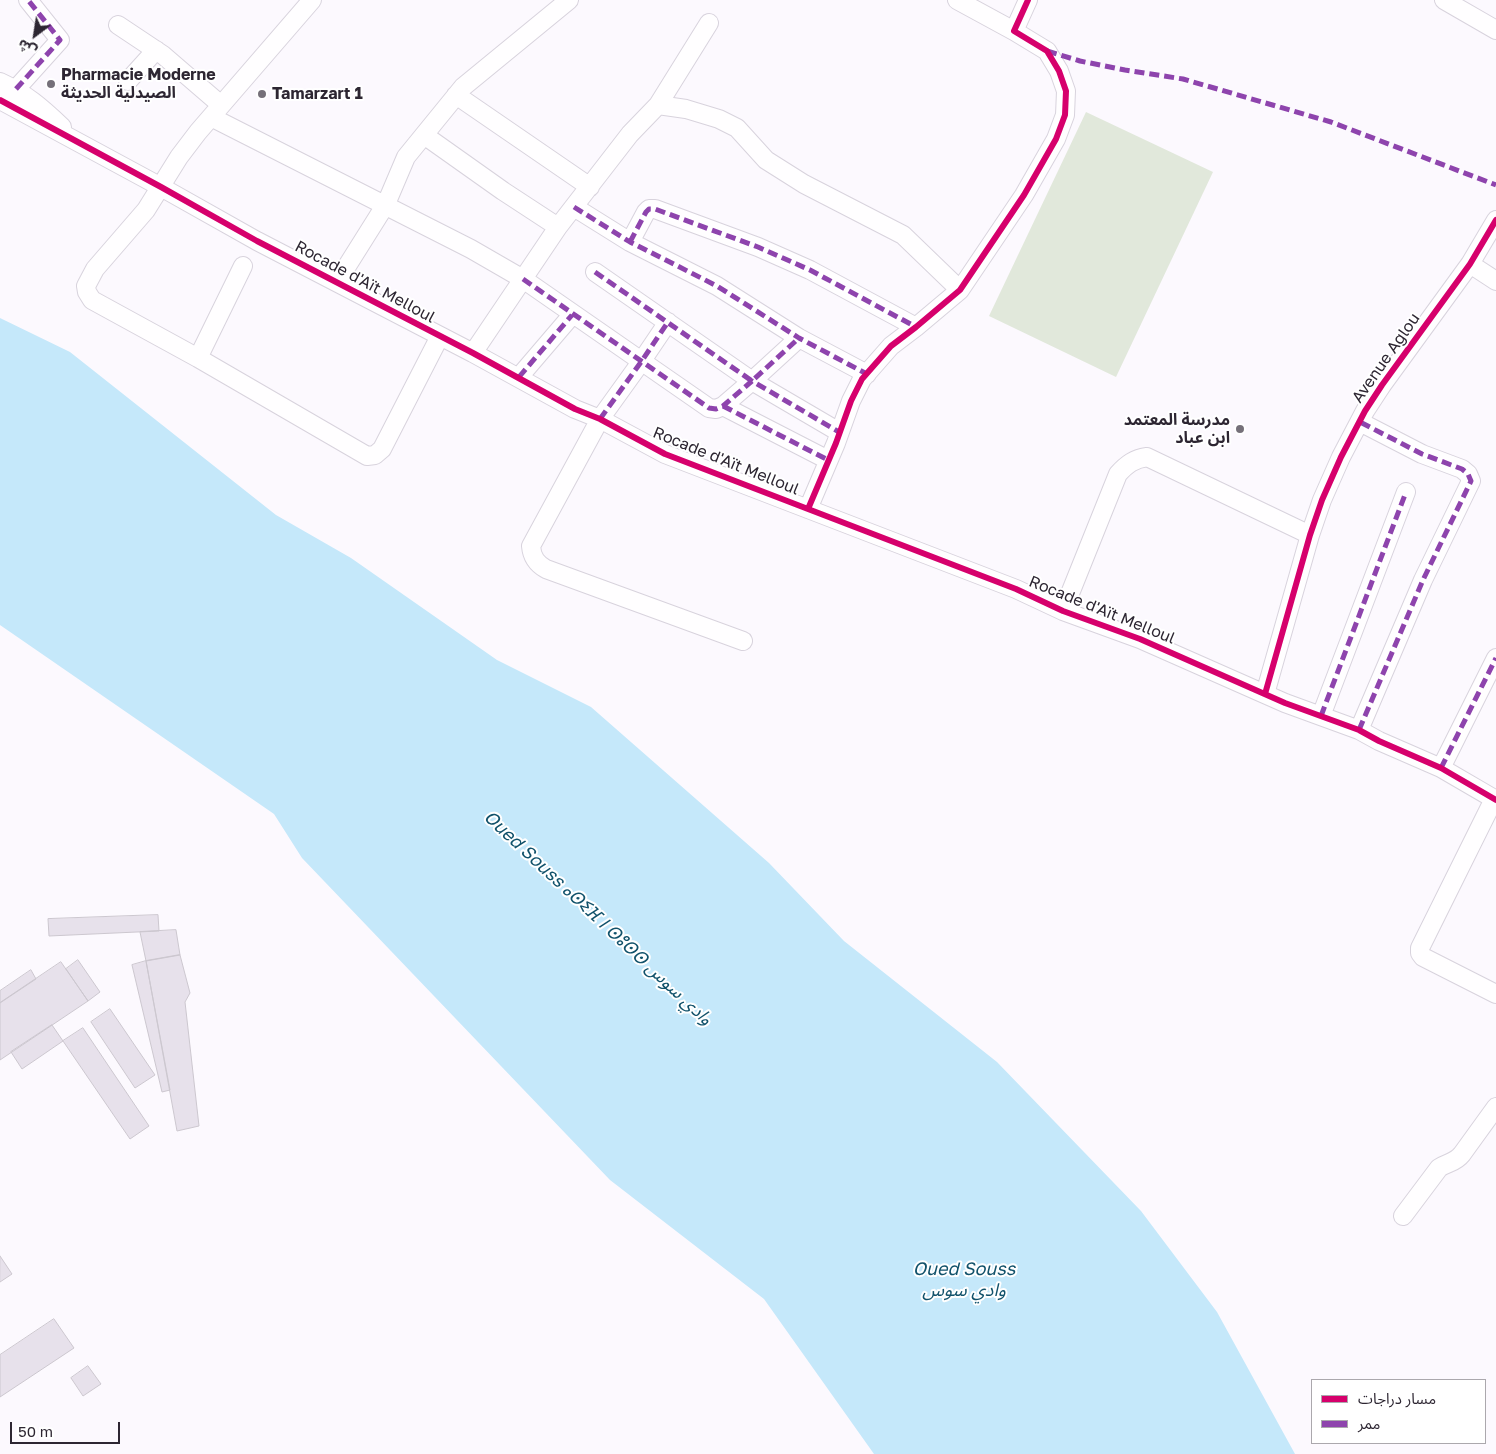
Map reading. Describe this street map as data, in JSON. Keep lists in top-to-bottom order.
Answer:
{
  "streets": {
    "street": ["Rocade d'Aït Melloul", "Avenue Aglou"]
  },
  "crossings": [
    ["Rocade d'Aït Melloul", "Avenue Aglou"]
  ],
  "water": ["Oued Souss ⴰⵙⵉⴼ ⵏ ⵙⵓⵙⵙ وادي سوس", "Oued Souss وادي سوس"],
  "places": ["Pharmacie Moderne الصيدلية الحديثة", "Tamarzart 1", "مدرسة المعتمد ابن عباد"],
  "legend": ["مسار دراجات", "ممر"],
  "scale_bar": "50 m",
  "north": "bottom left"
}
